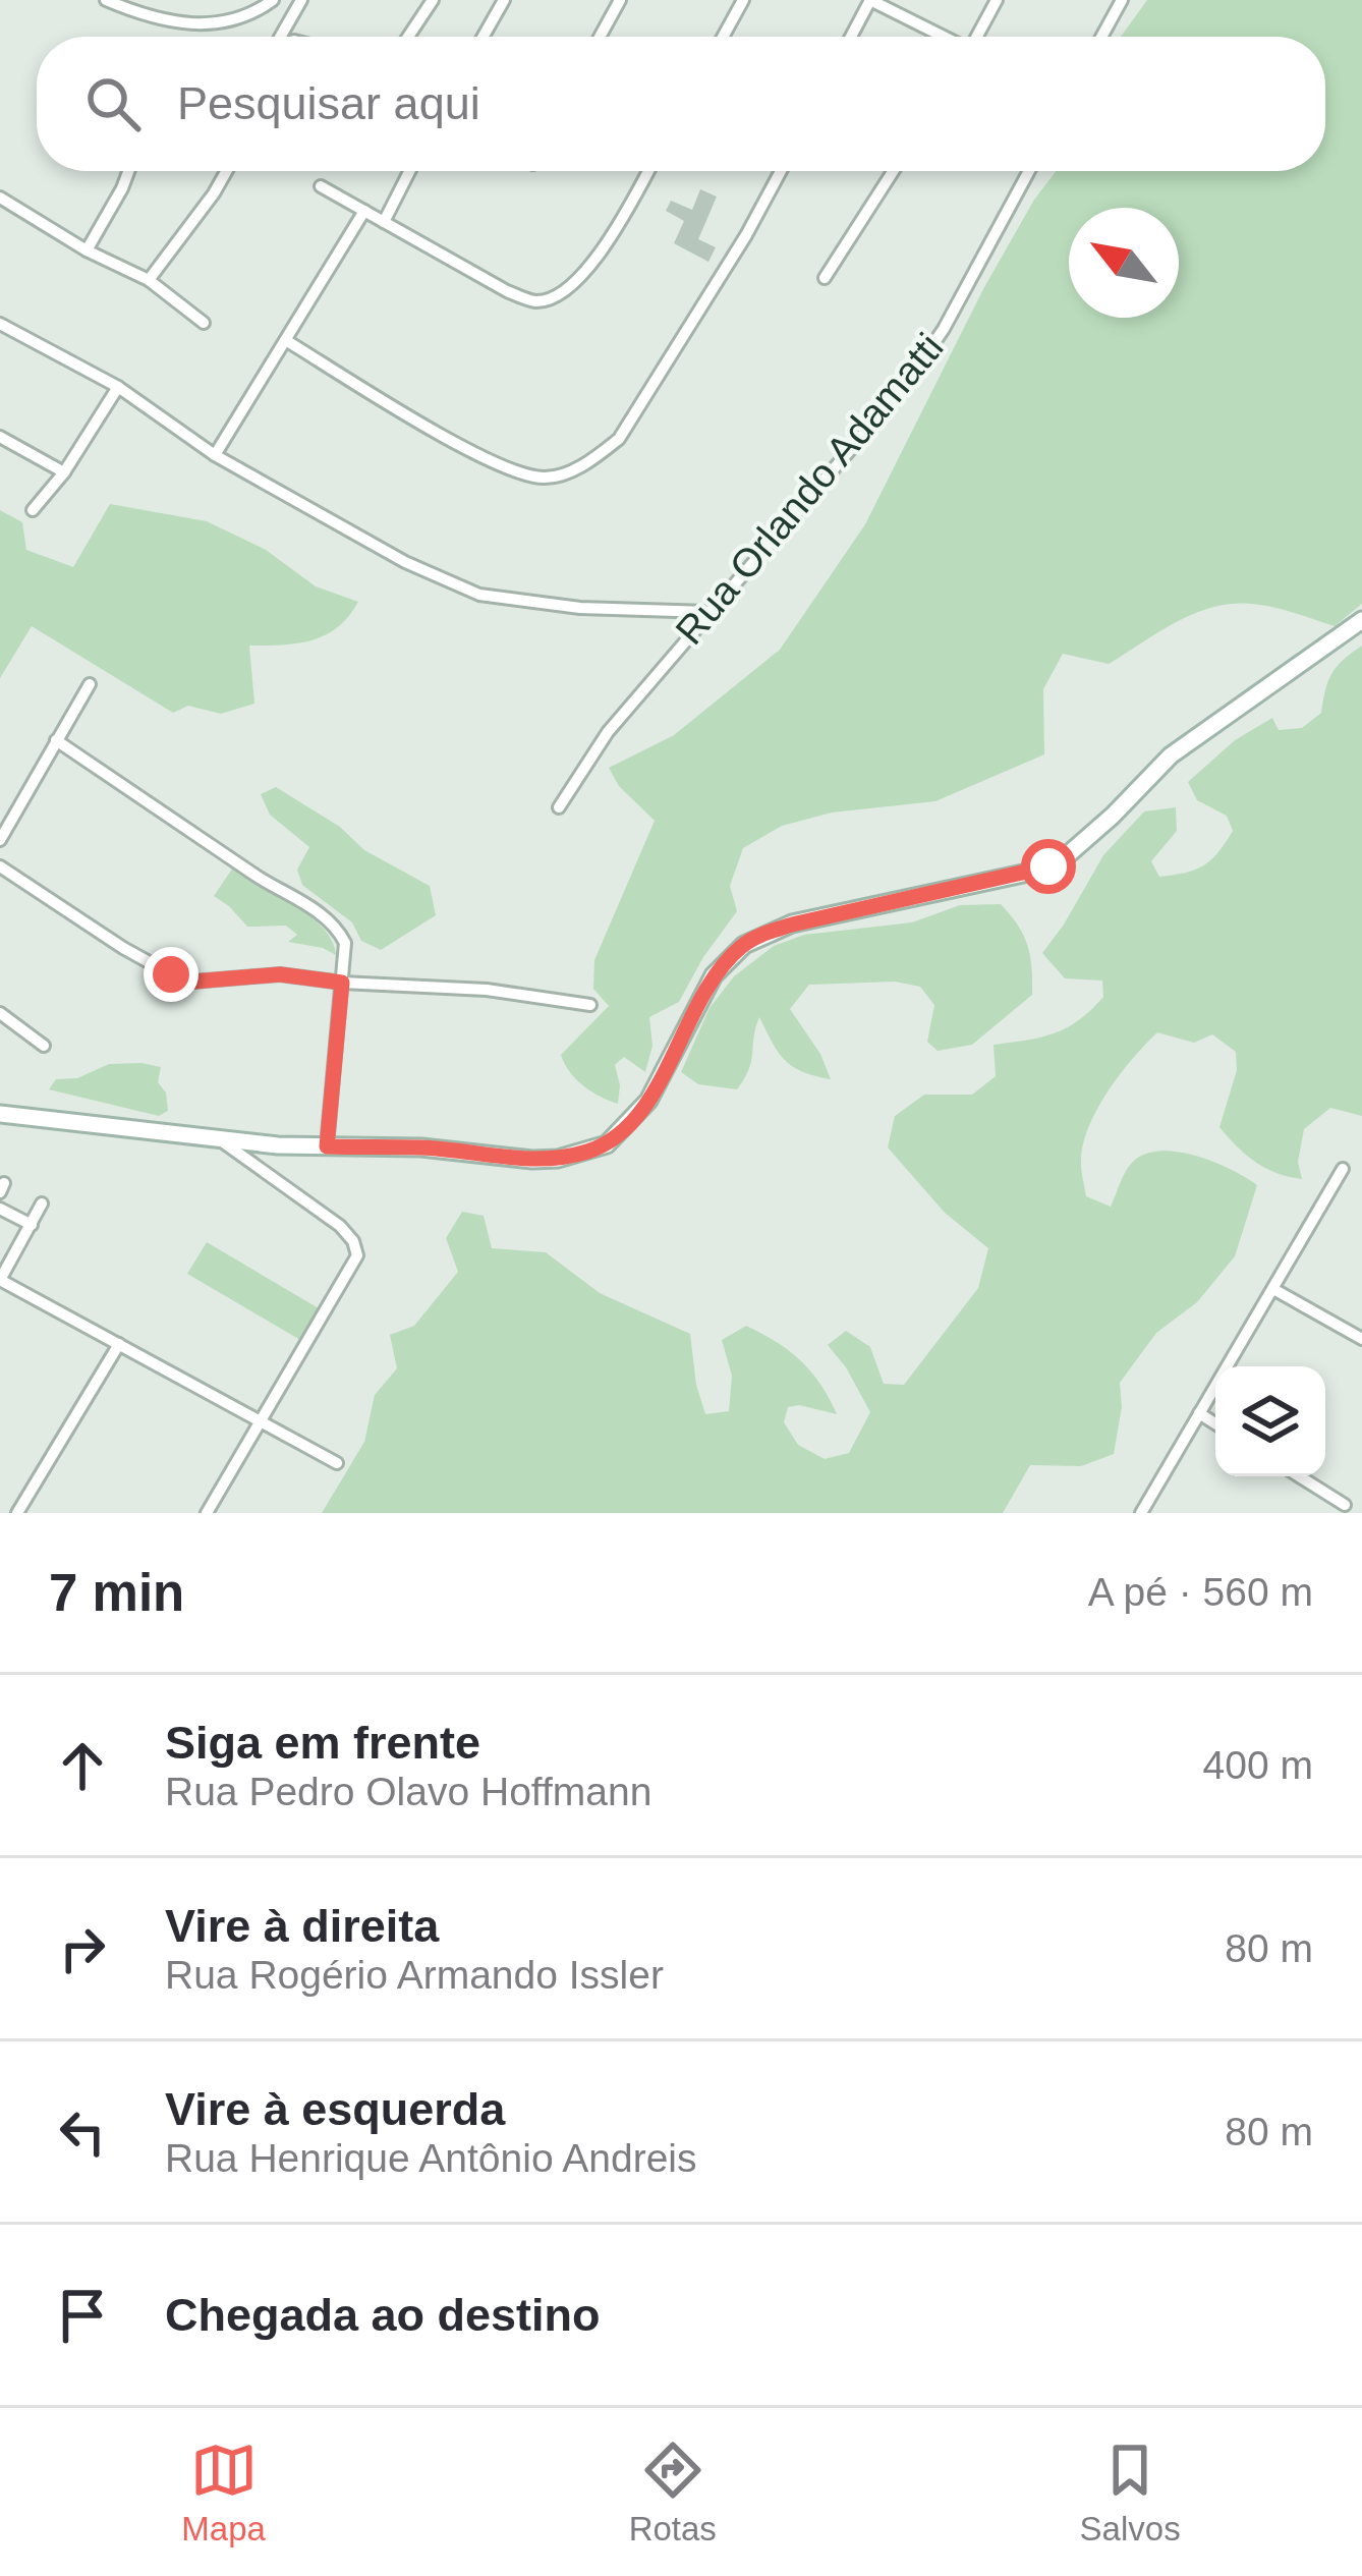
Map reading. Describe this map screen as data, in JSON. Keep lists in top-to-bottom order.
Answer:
{
  "streets": {
    "street": ["Rua Orlando Adamatti"]
  },
  "north": "top left",
  "page": {
    "search": "Pesquisar aqui",
    "heading": ["7 min", "A pé · 560 m"],
    "list": [
      ["Siga em frente", "Rua Pedro Olavo Hoffmann", "400 m"],
      ["Vire à direita", "Rua Rogério Armando Issler", "80 m"],
      ["Vire à esquerda", "Rua Henrique Antônio Andreis", "80 m"],
      "Chegada ao destino"
    ],
    "nav": ["Mapa", "Rotas", "Salvos"]
  }
}
